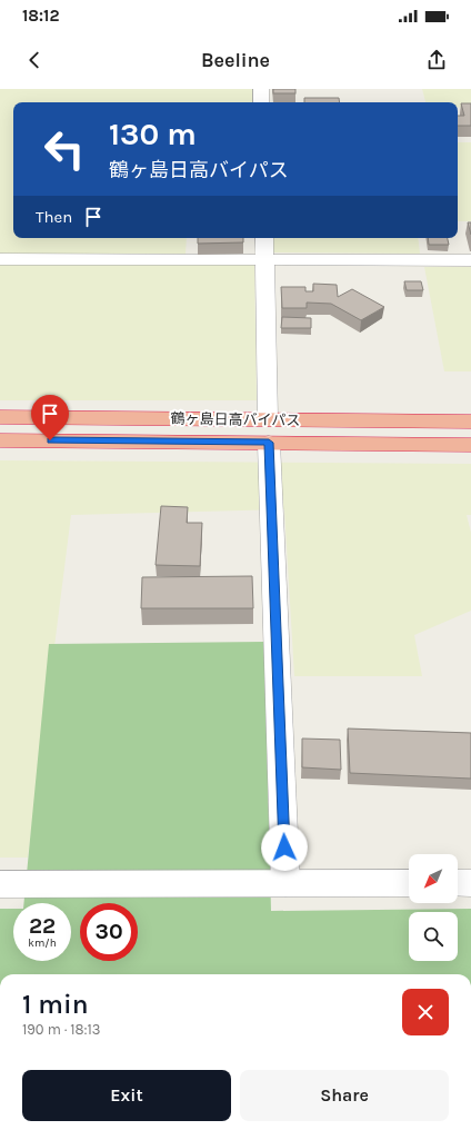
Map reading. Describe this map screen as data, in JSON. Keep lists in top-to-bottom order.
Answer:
{
  "streets": {
    "highway": ["鶴ヶ島日高バイパス"]
  },
  "north": "bottom left",
  "page": {
    "status": "18:12",
    "header": "Beeline",
    "turn": ["130 m", "鶴ヶ島日高バイパス"],
    "then": "Then",
    "speed": "22 km/h",
    "limit": "30",
    "heading": ["1 min", "190 m · 18:13"],
    "buttons": ["Exit", "Share"]
  }
}
